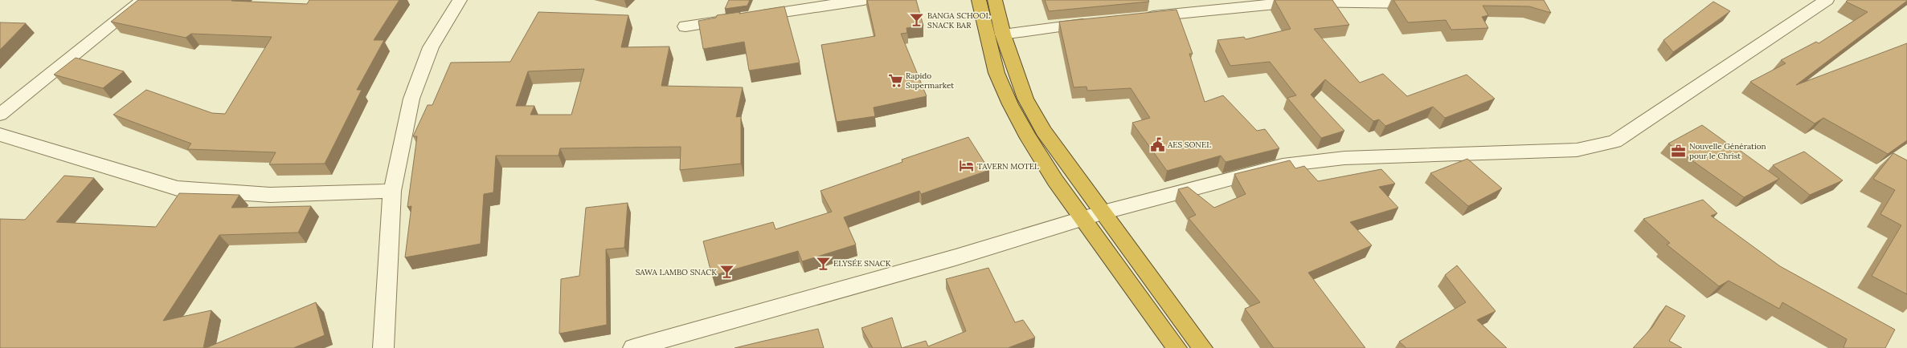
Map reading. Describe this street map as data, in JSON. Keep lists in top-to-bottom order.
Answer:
{
  "places": {
    "bar": ["BANGA SCHOOL SNACK BAR", "ELYSÉE SNACK", "SAWA LAMBO SNACK"],
    "supermarket": ["Rapido Supermarket"],
    "public building": ["AES SONEL"],
    "office": ["Nouvelle Génération pour le Christ"],
    "hotel": ["TAVERN MOTEL"]
  }
}
